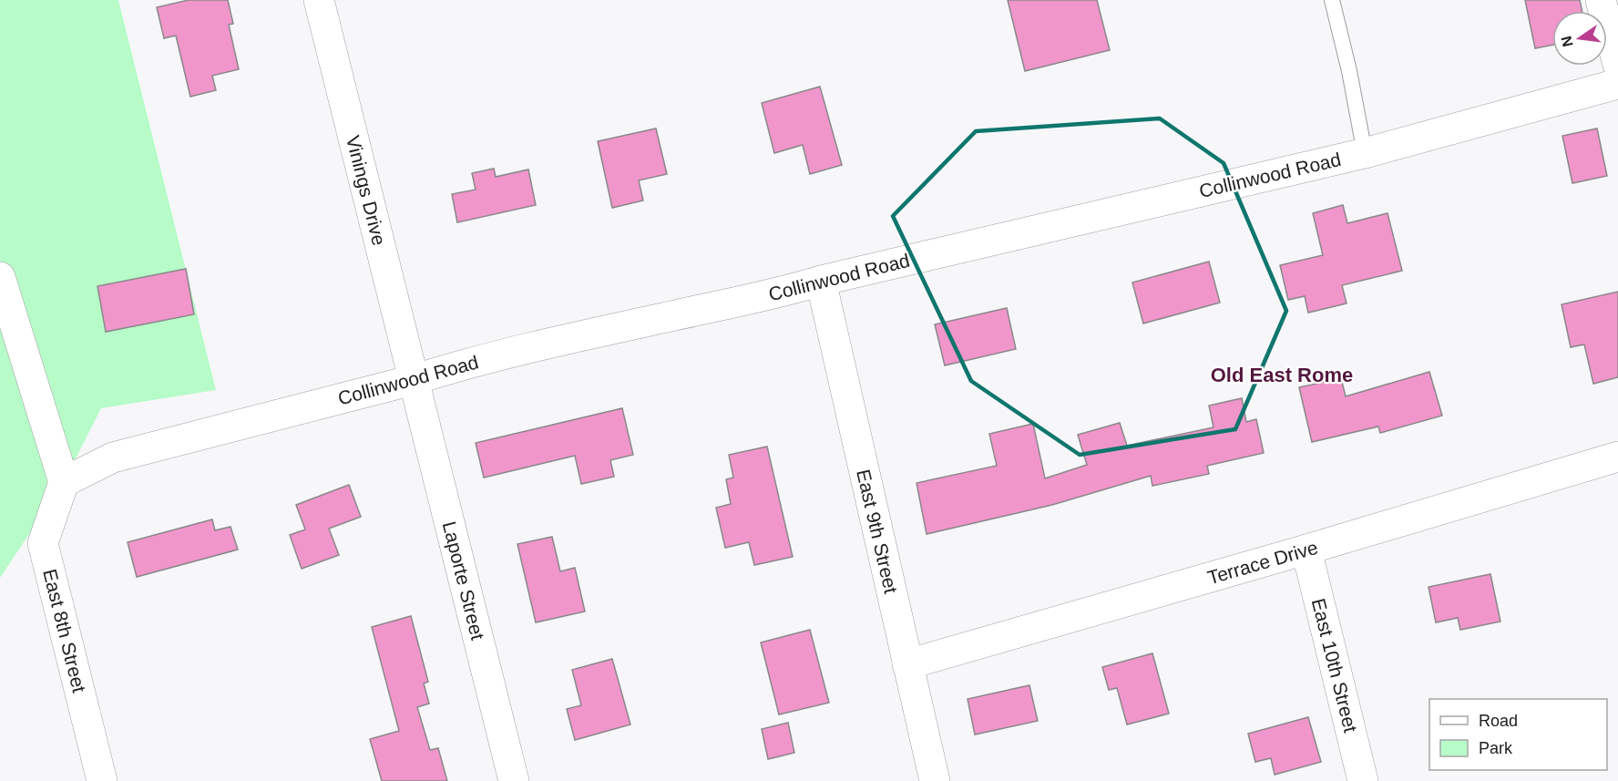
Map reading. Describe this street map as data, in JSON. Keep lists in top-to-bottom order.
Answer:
{
  "streets": {
    "street": [
      "Collinwood Road",
      "Vinings Drive",
      "East 9th Street",
      "Terrace Drive",
      "Laporte Street",
      "East 8th Street",
      "East 10th Street"
    ]
  },
  "crossings": [
    ["Collinwood Road", "Vinings Drive"],
    ["Collinwood Road", "East 9th Street"],
    ["Collinwood Road", "Laporte Street"],
    ["Collinwood Road", "East 8th Street"],
    ["Vinings Drive", "Laporte Street"],
    ["East 9th Street", "Terrace Drive"],
    ["Terrace Drive", "East 10th Street"]
  ],
  "districts": ["Old East Rome"],
  "legend": ["Road", "Park"],
  "north": "left"
}
